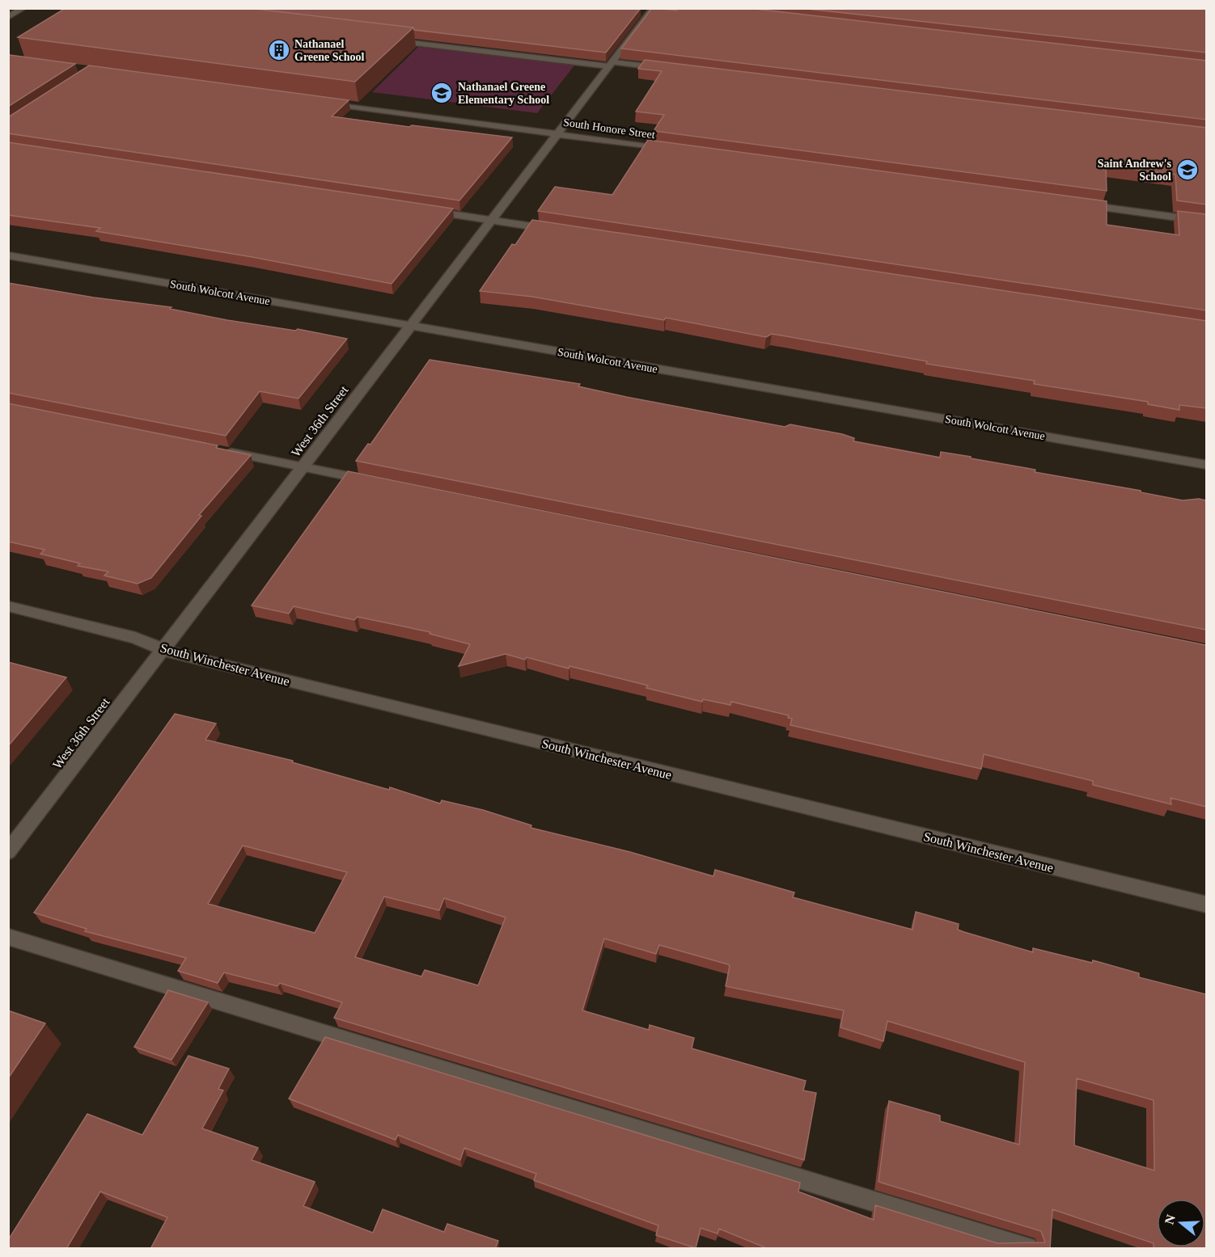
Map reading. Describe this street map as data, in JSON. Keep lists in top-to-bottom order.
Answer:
{
  "streets": {
    "street": [
      "South Honore Street",
      "South Wolcott Avenue",
      "West 36th Street",
      "South Winchester Avenue"
    ]
  },
  "crossings": [
    ["South Honore Street", "West 36th Street"],
    ["South Wolcott Avenue", "West 36th Street"],
    ["West 36th Street", "South Winchester Avenue"]
  ],
  "places": {
    "building": ["Nathanael Greene School"],
    "school or university": ["Nathanael Greene Elementary School", "Saint Andrew's School"]
  },
  "north": "left"
}
